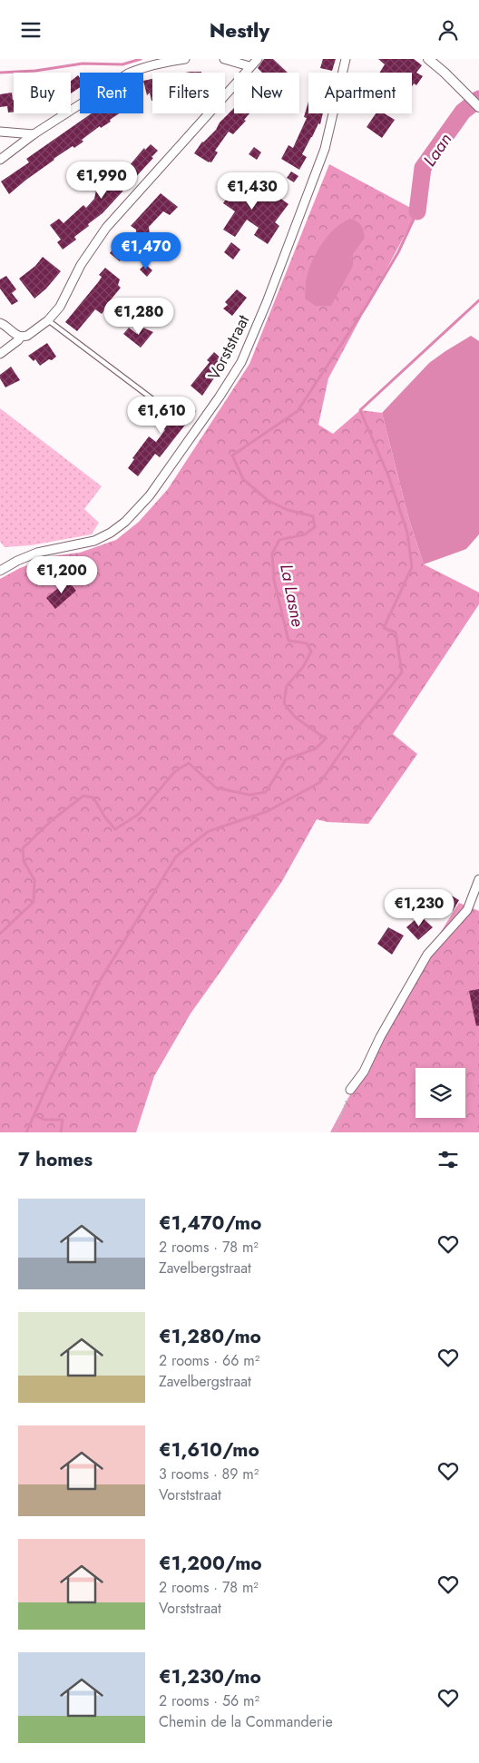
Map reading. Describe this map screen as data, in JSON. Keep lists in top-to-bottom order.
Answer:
{
  "streets": {
    "street": ["Vorststraat"]
  },
  "water": ["Laan", "La Lasne"],
  "page": {
    "header": "Nestly",
    "chip": [
      "Buy",
      "Rent",
      "Filters",
      "New",
      "Apartment"
    ],
    "price": [
      "€1,990",
      "€1,430",
      "€1,470",
      "€1,280",
      "€1,610",
      "€1,200",
      "€1,230"
    ],
    "heading": "7 homes",
    "list": [
      {
        "name": "€1,470/mo",
        "note": "2 rooms · 78 m² · Zavelbergstraat"
      },
      {
        "name": "€1,280/mo",
        "note": "2 rooms · 66 m² · Zavelbergstraat"
      },
      {
        "name": "€1,610/mo",
        "note": "3 rooms · 89 m² · Vorststraat"
      },
      {
        "name": "€1,200/mo",
        "note": "2 rooms · 78 m² · Vorststraat"
      },
      {
        "name": "€1,230/mo",
        "note": "2 rooms · 56 m² · Chemin de la Commanderie"
      }
    ]
  }
}
